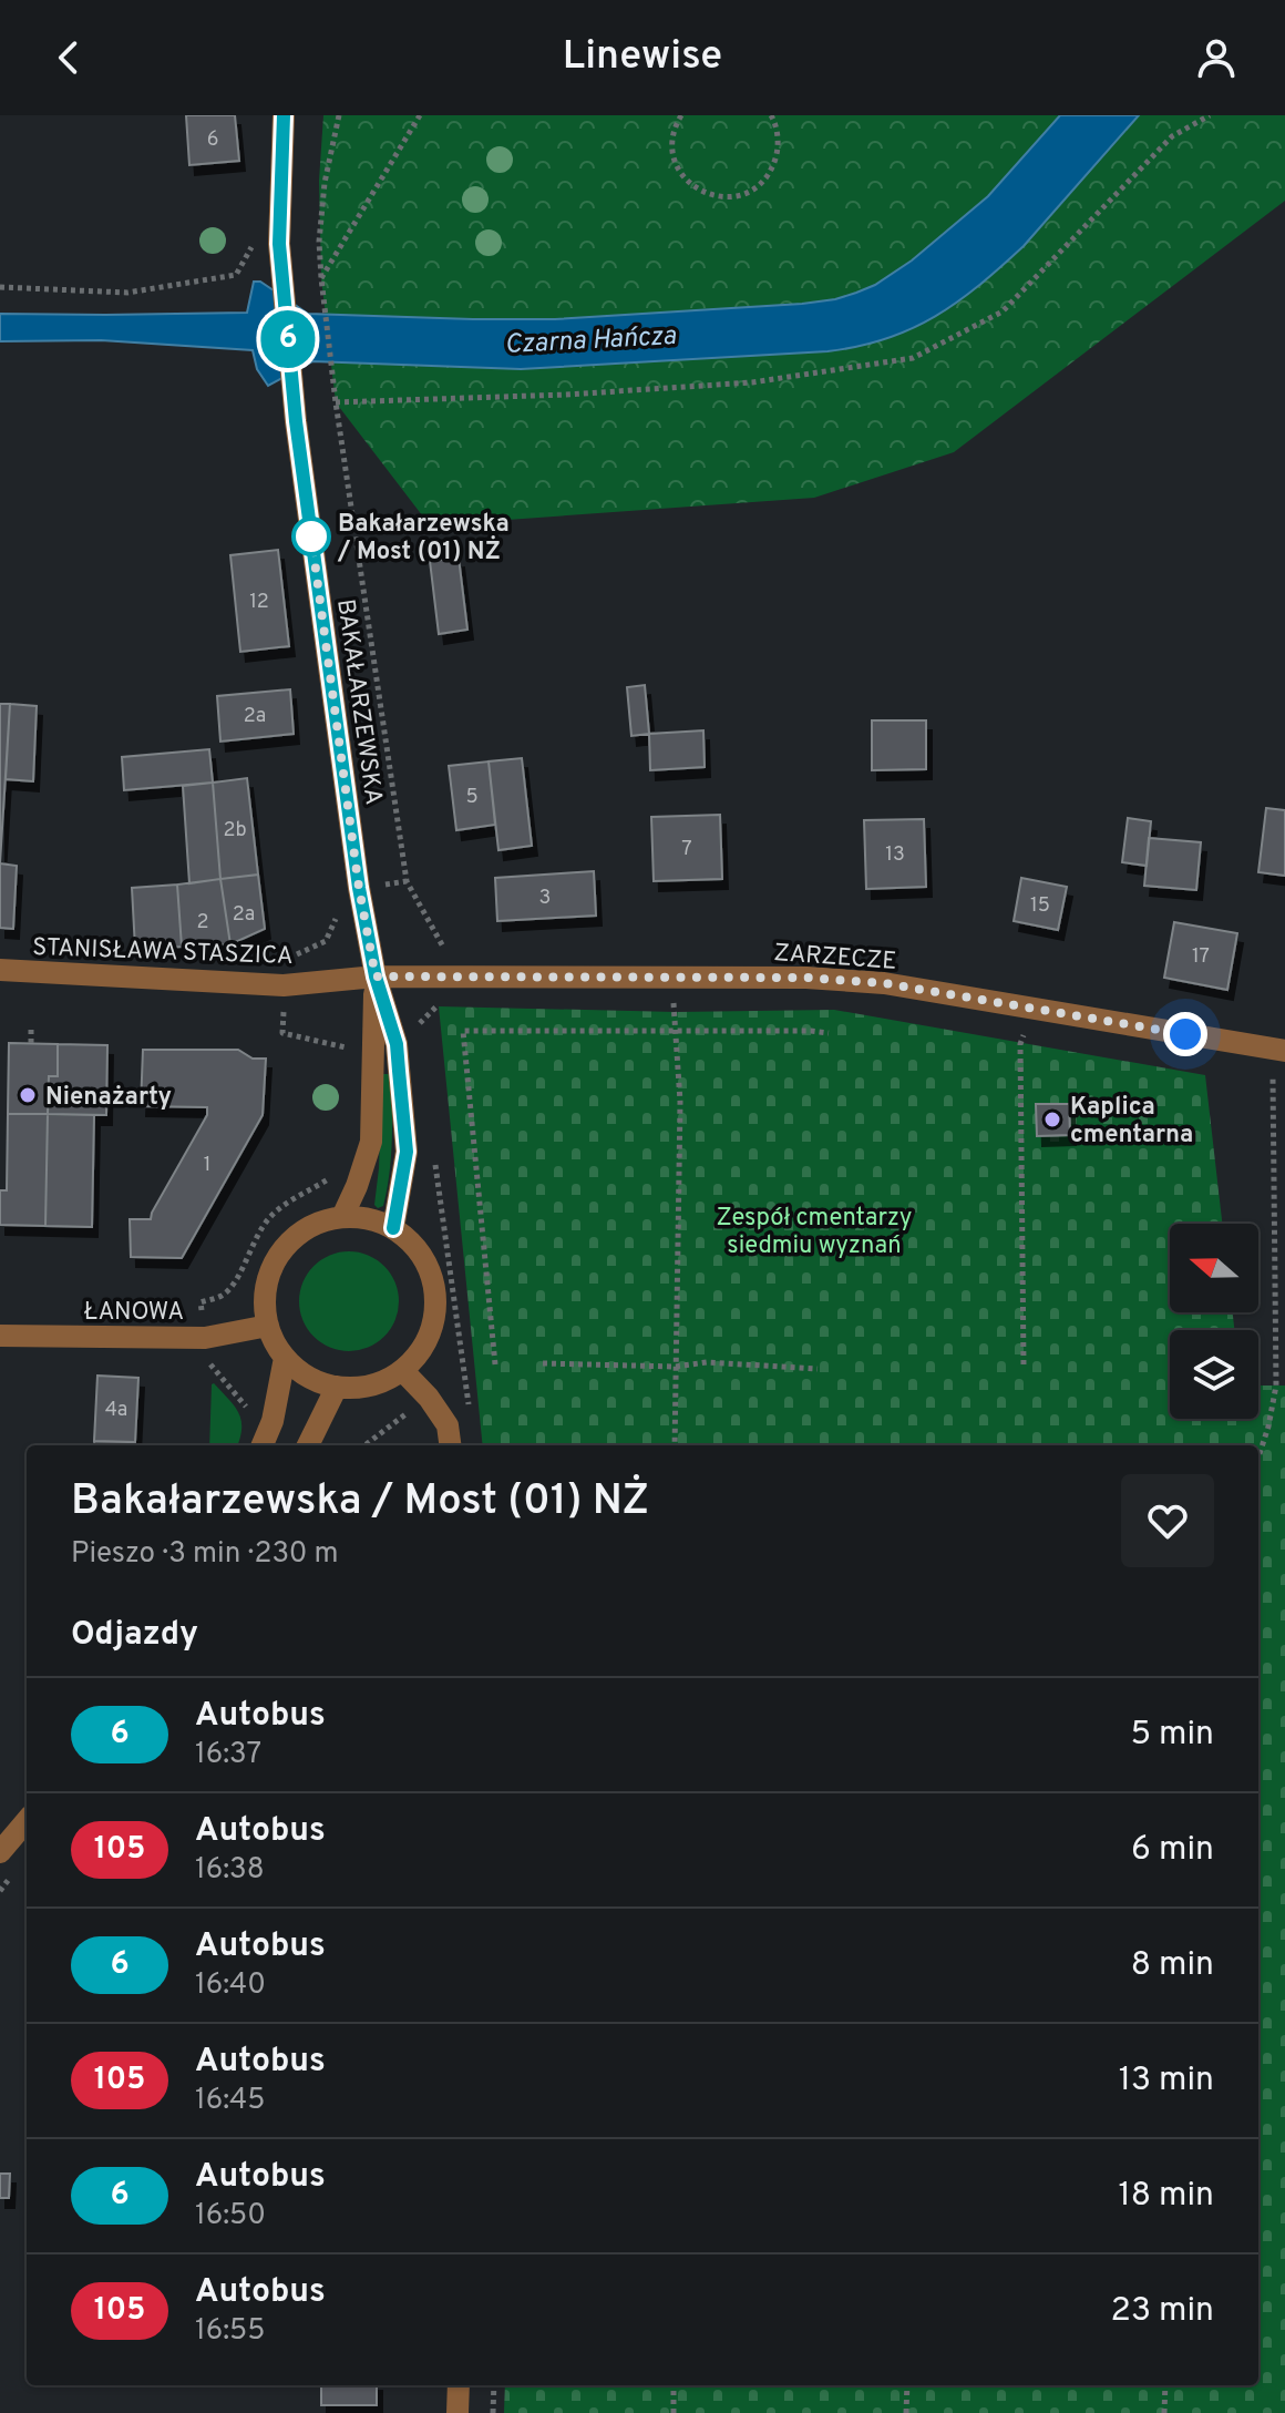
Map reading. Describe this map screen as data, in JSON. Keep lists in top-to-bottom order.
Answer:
{
  "streets": {
    "street": [
      "BAKAŁARZEWSKA",
      "STANISŁAWA STASZICA",
      "ZARZECZE",
      "ŁANOWA"
    ]
  },
  "crossings": [
    ["BAKAŁARZEWSKA", "STANISŁAWA STASZICA"],
    ["BAKAŁARZEWSKA", "ZARZECZE"],
    ["BAKAŁARZEWSKA", "ŁANOWA"],
    ["STANISŁAWA STASZICA", "ZARZECZE"]
  ],
  "water": ["Czarna Hańcza"],
  "parks": ["Zespół cmentarzy siedmiu wyznań"],
  "places": ["Bakałarzewska / Most (01) NŻ", "Nienażarty", "Kaplica cmentarna"],
  "lines": ["bus line 6"],
  "house_numbers": [
    "6",
    "12",
    "2a",
    "5",
    "2b",
    "7",
    "13",
    "3",
    "15",
    "2a",
    "2",
    "17",
    "1",
    "4a"
  ],
  "north": "left",
  "page": {
    "header": "Linewise",
    "on_map": "6",
    "heading": [
      ["Bakałarzewska / Most (01) NŻ", "Pieszo · 3 min · 230 m"],
      "Odjazdy"
    ],
    "list": [
      {
        "mark": "6",
        "name": "Autobus",
        "note": "16:37",
        "value": "5 min"
      },
      {
        "mark": "105",
        "name": "Autobus",
        "note": "16:38",
        "value": "6 min"
      },
      {
        "mark": "6",
        "name": "Autobus",
        "note": "16:40",
        "value": "8 min"
      },
      {
        "mark": "105",
        "name": "Autobus",
        "note": "16:45",
        "value": "13 min"
      },
      {
        "mark": "6",
        "name": "Autobus",
        "note": "16:50",
        "value": "18 min"
      },
      {
        "mark": "105",
        "name": "Autobus",
        "note": "16:55",
        "value": "23 min"
      }
    ]
  }
}
